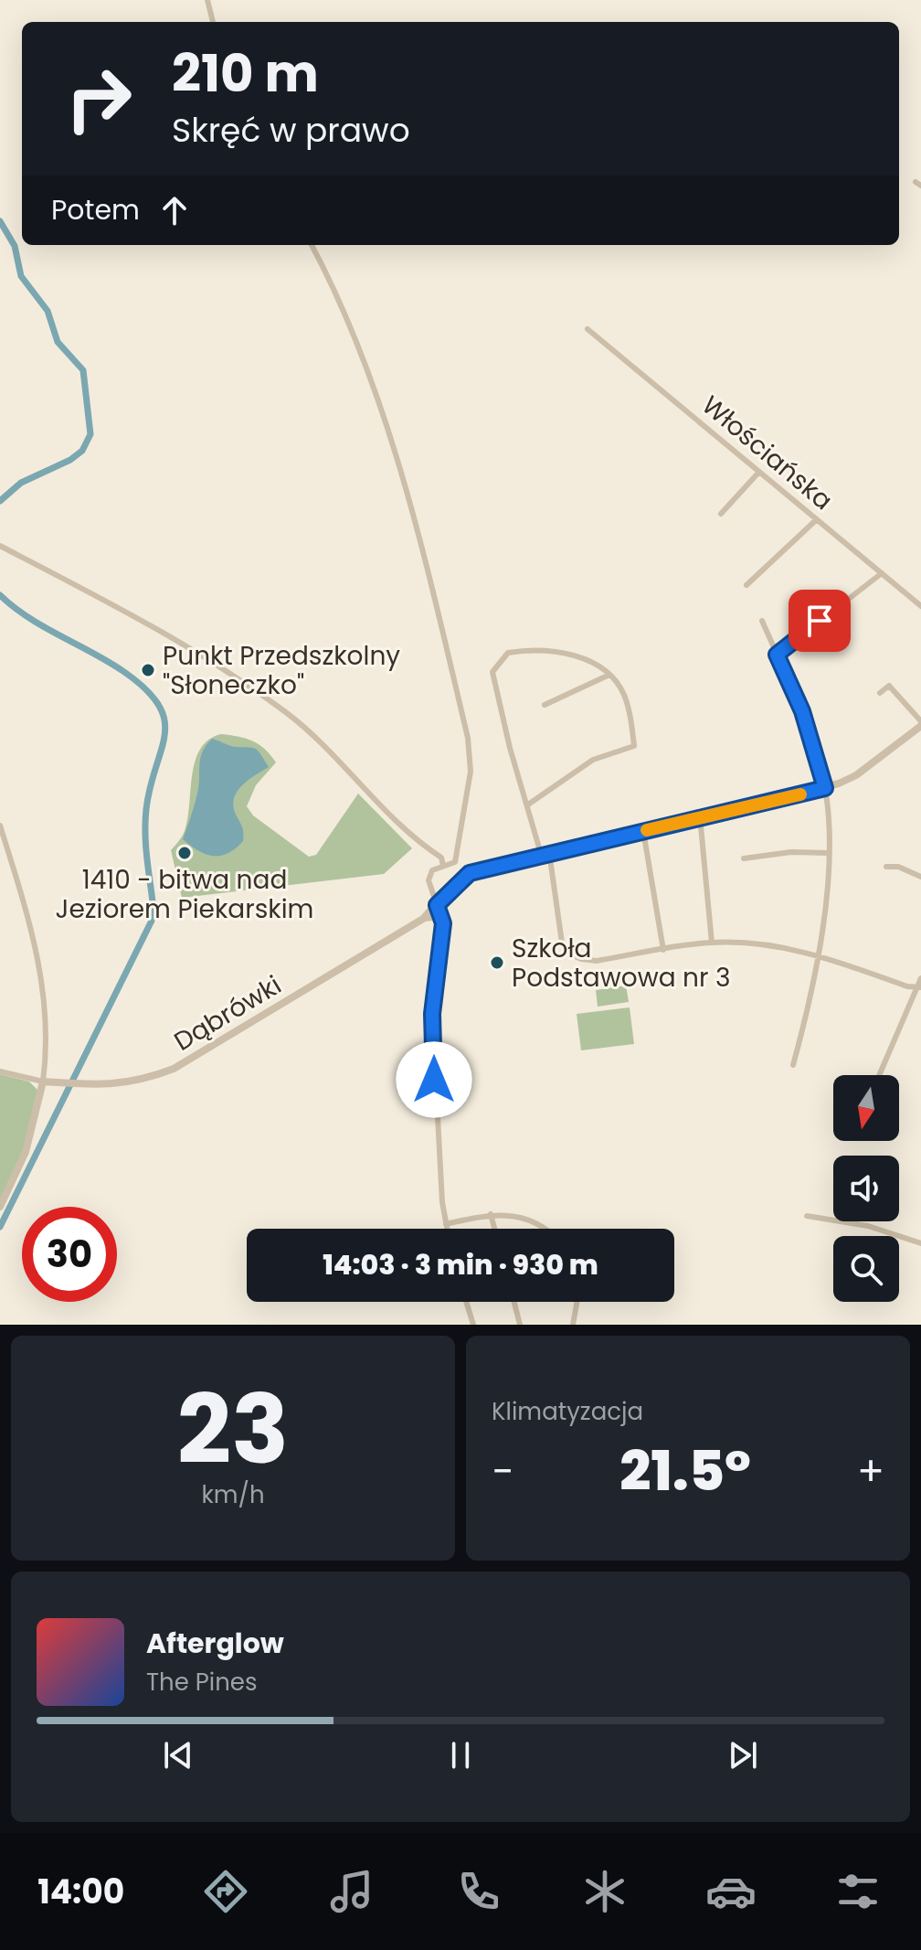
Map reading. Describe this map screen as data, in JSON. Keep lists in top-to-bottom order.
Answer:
{
  "streets": {
    "street": ["Włościańska", "Dąbrówki"]
  },
  "places": ["Punkt Przedszkolny \"Słoneczko\"", "1410 - bitwa nad Jeziorem Piekarskim", "Szkoła Podstawowa nr 3"],
  "north": "bottom",
  "page": {
    "turn": ["210 m", "Skręć w prawo"],
    "then": "Potem",
    "limit": "30",
    "trip": "14:03 · 3 min · 930 m",
    "tile": [
      ["23", "km/h"],
      "Klimatyzacja"
    ],
    "heat": ["−", "21.5°", "+"],
    "song": ["Afterglow", "The Pines"],
    "tabs": "14:00"
  }
}
